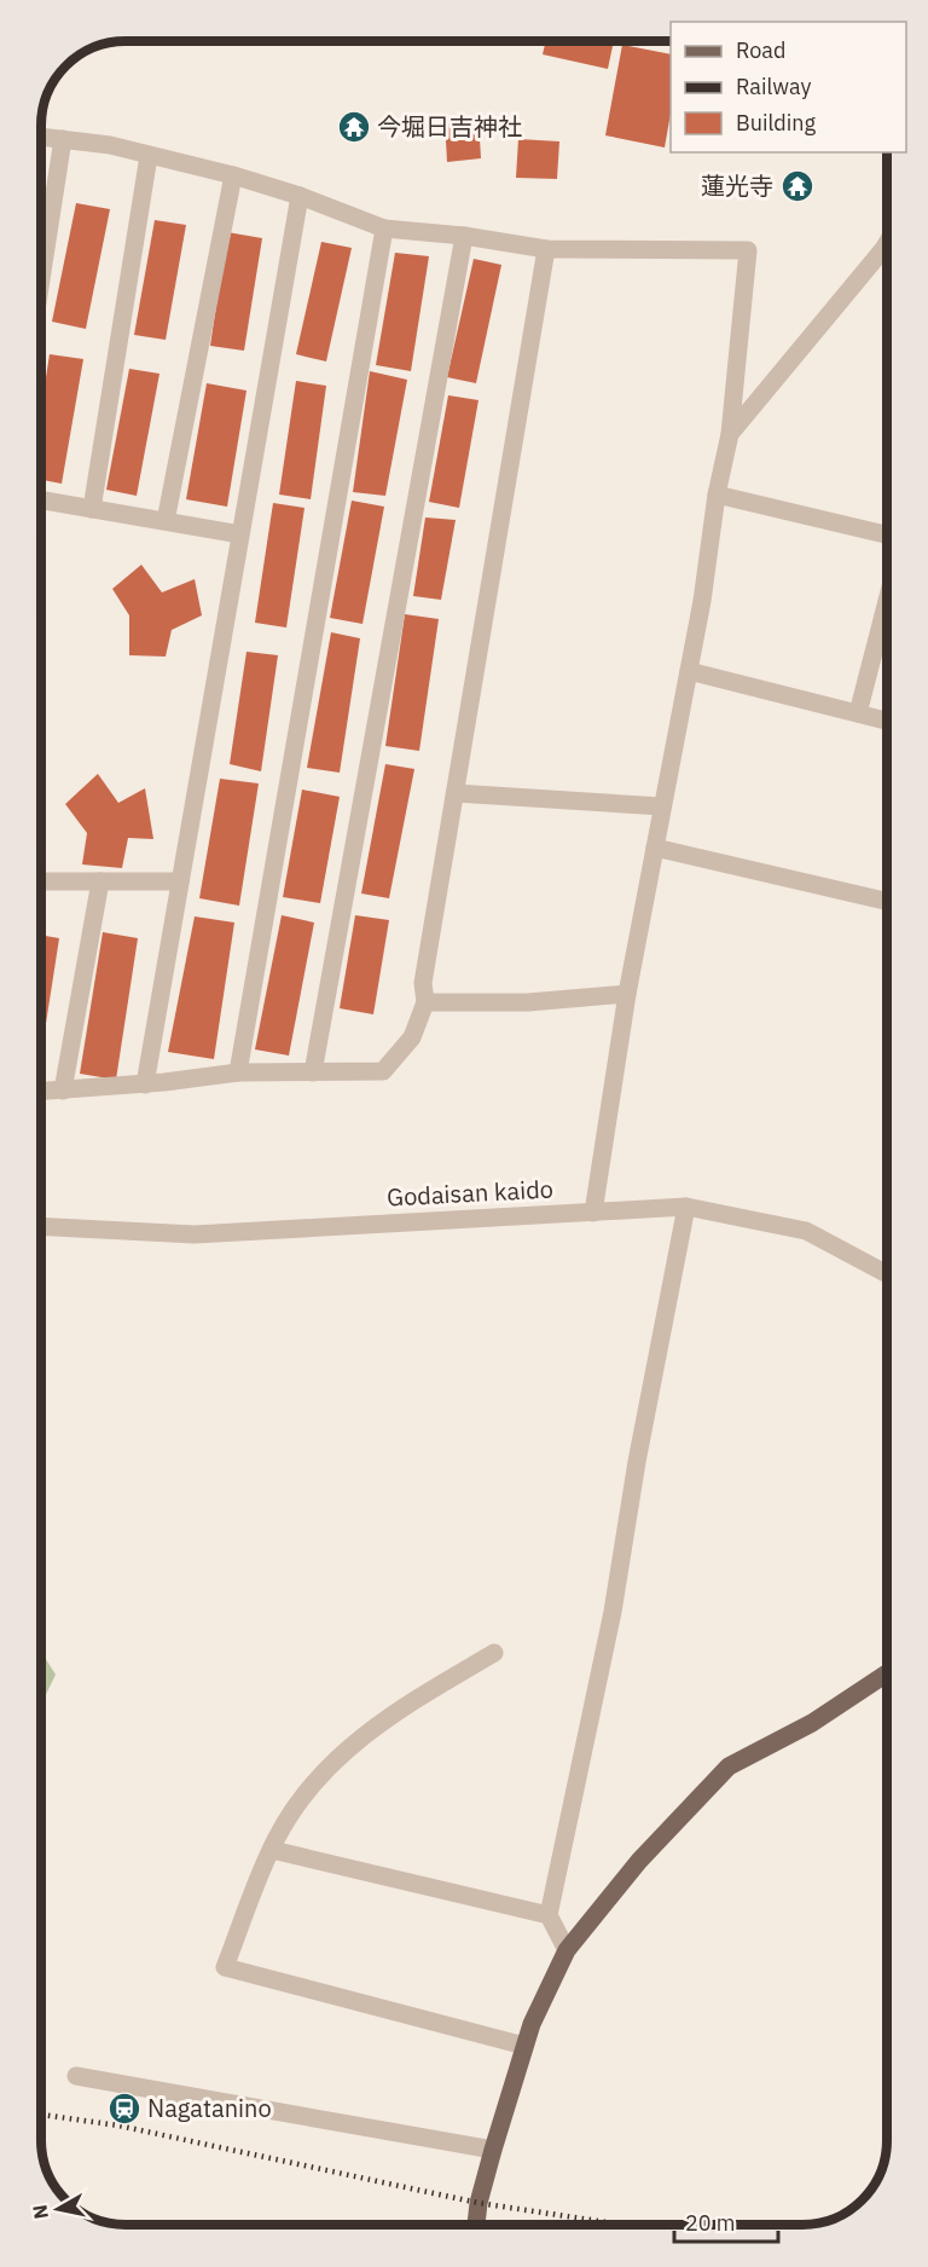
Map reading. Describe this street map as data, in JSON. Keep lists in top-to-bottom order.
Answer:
{
  "streets": {
    "street": ["Godaisan kaido"]
  },
  "places": {
    "temple": ["今堀日吉神社", "蓮光寺"],
    "station": ["Nagatanino"]
  },
  "legend": ["Road", "Railway", "Building"],
  "scale_bar": "20 m",
  "north": "left"
}
